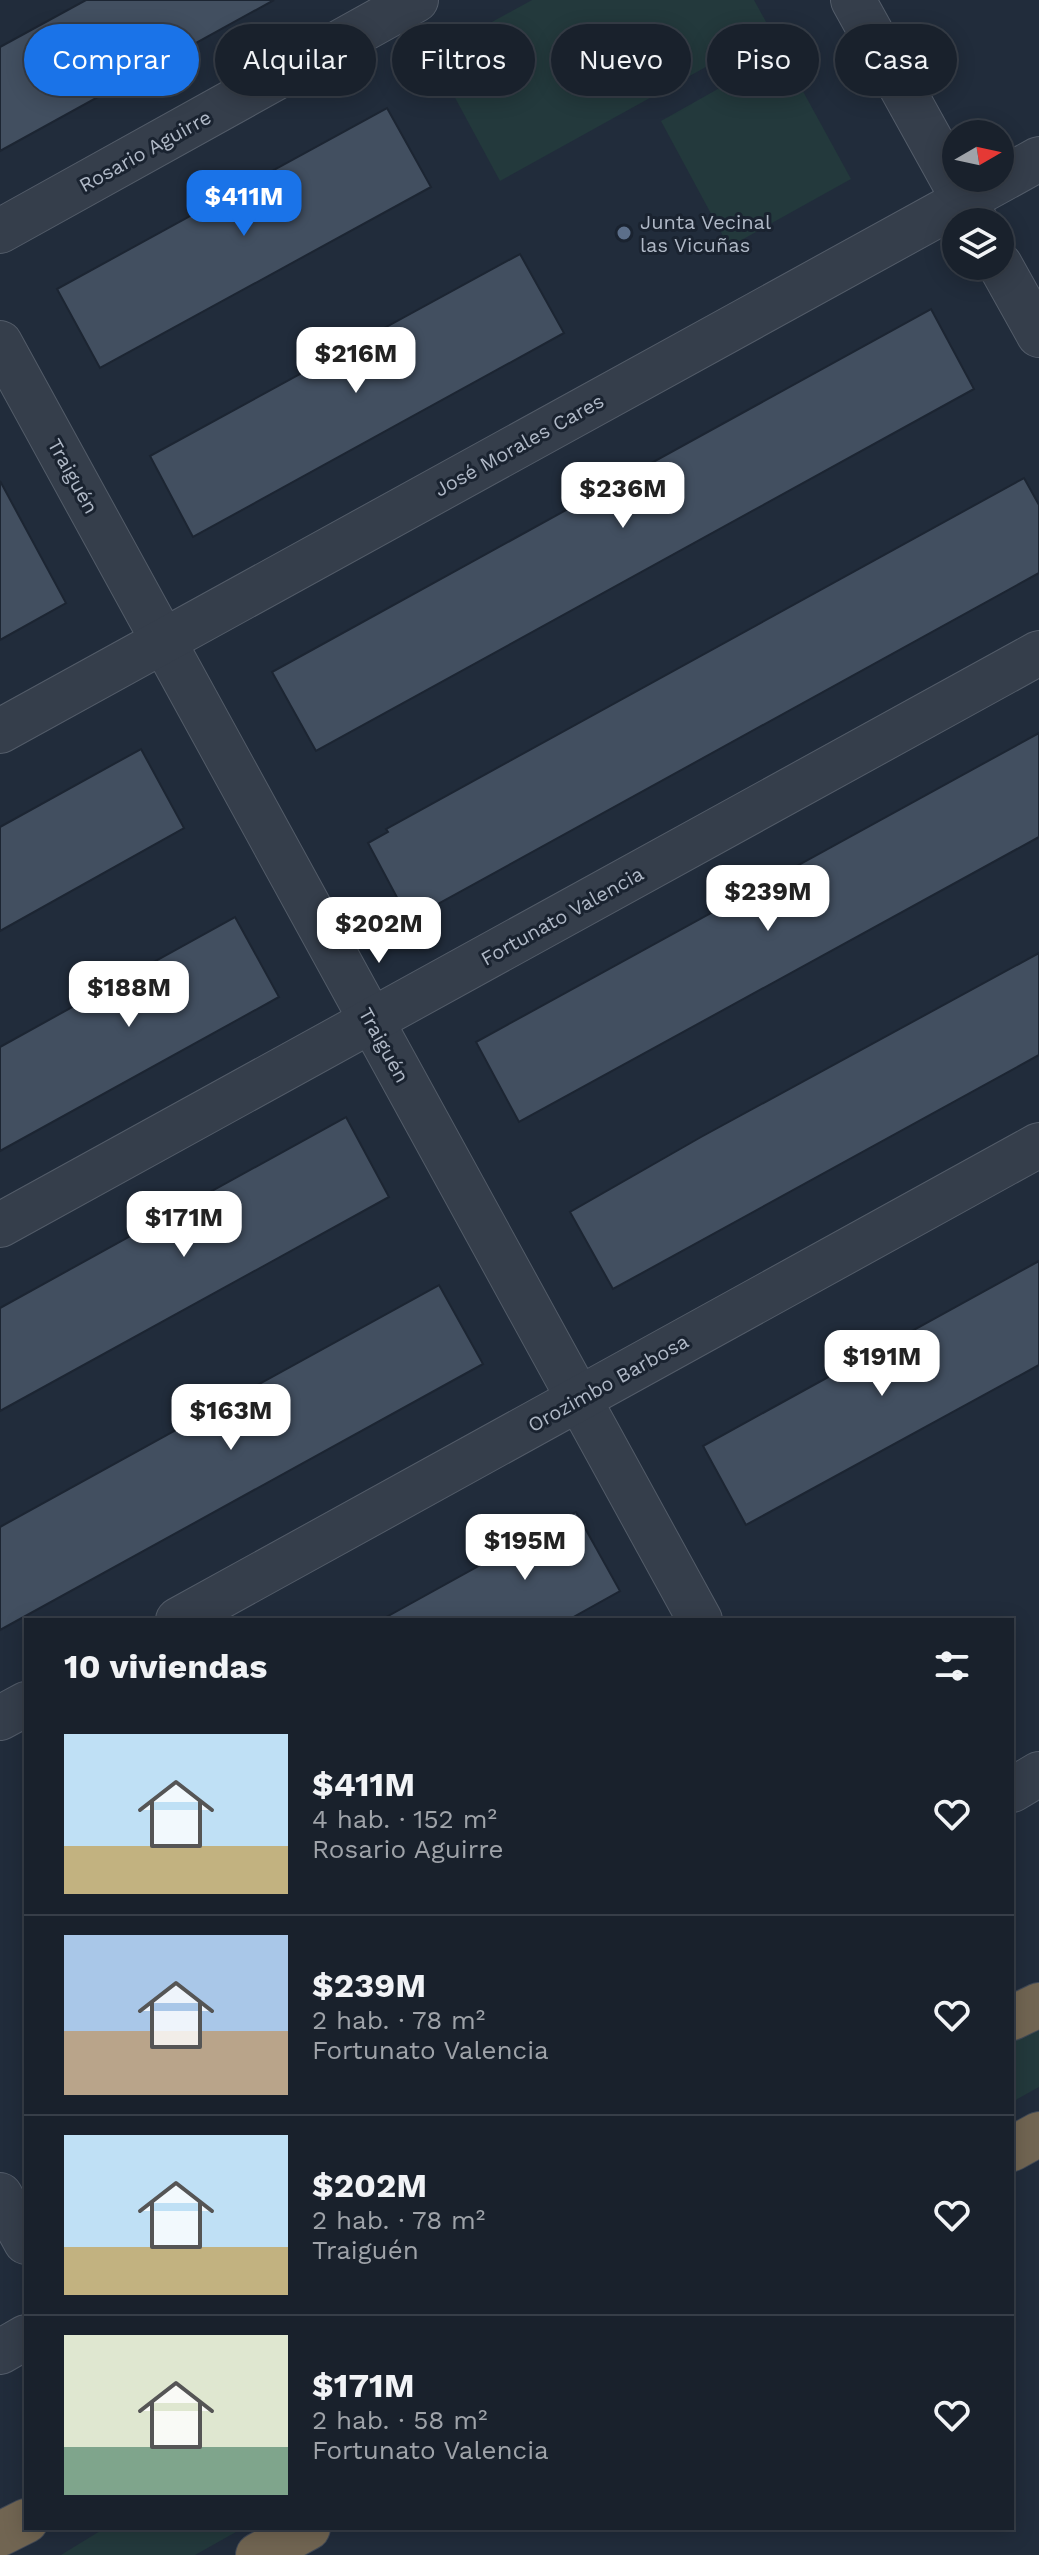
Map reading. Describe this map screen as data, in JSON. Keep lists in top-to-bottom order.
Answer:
{
  "streets": {
    "street": [
      "Rosario Aguirre",
      "José Morales Cares",
      "Traiguén",
      "Fortunato Valencia",
      "Orozimbo Barbosa"
    ]
  },
  "crossings": [
    ["José Morales Cares", "Traiguén"],
    ["Traiguén", "Fortunato Valencia"],
    ["Traiguén", "Orozimbo Barbosa"]
  ],
  "places": ["Junta Vecinal las Vicuñas"],
  "north": "right",
  "page": {
    "chip": [
      "Comprar",
      "Alquilar",
      "Filtros",
      "Nuevo",
      "Piso",
      "Casa"
    ],
    "price": [
      "$411M",
      "$216M",
      "$236M",
      "$239M",
      "$202M",
      "$188M",
      "$171M",
      "$191M",
      "$163M",
      "$195M"
    ],
    "heading": "10 viviendas",
    "list": [
      {
        "name": "$411M",
        "note": "4 hab. · 152 m² · Rosario Aguirre"
      },
      {
        "name": "$239M",
        "note": "2 hab. · 78 m² · Fortunato Valencia"
      },
      {
        "name": "$202M",
        "note": "2 hab. · 78 m² · Traiguén"
      },
      {
        "name": "$171M",
        "note": "2 hab. · 58 m² · Fortunato Valencia"
      }
    ]
  }
}
